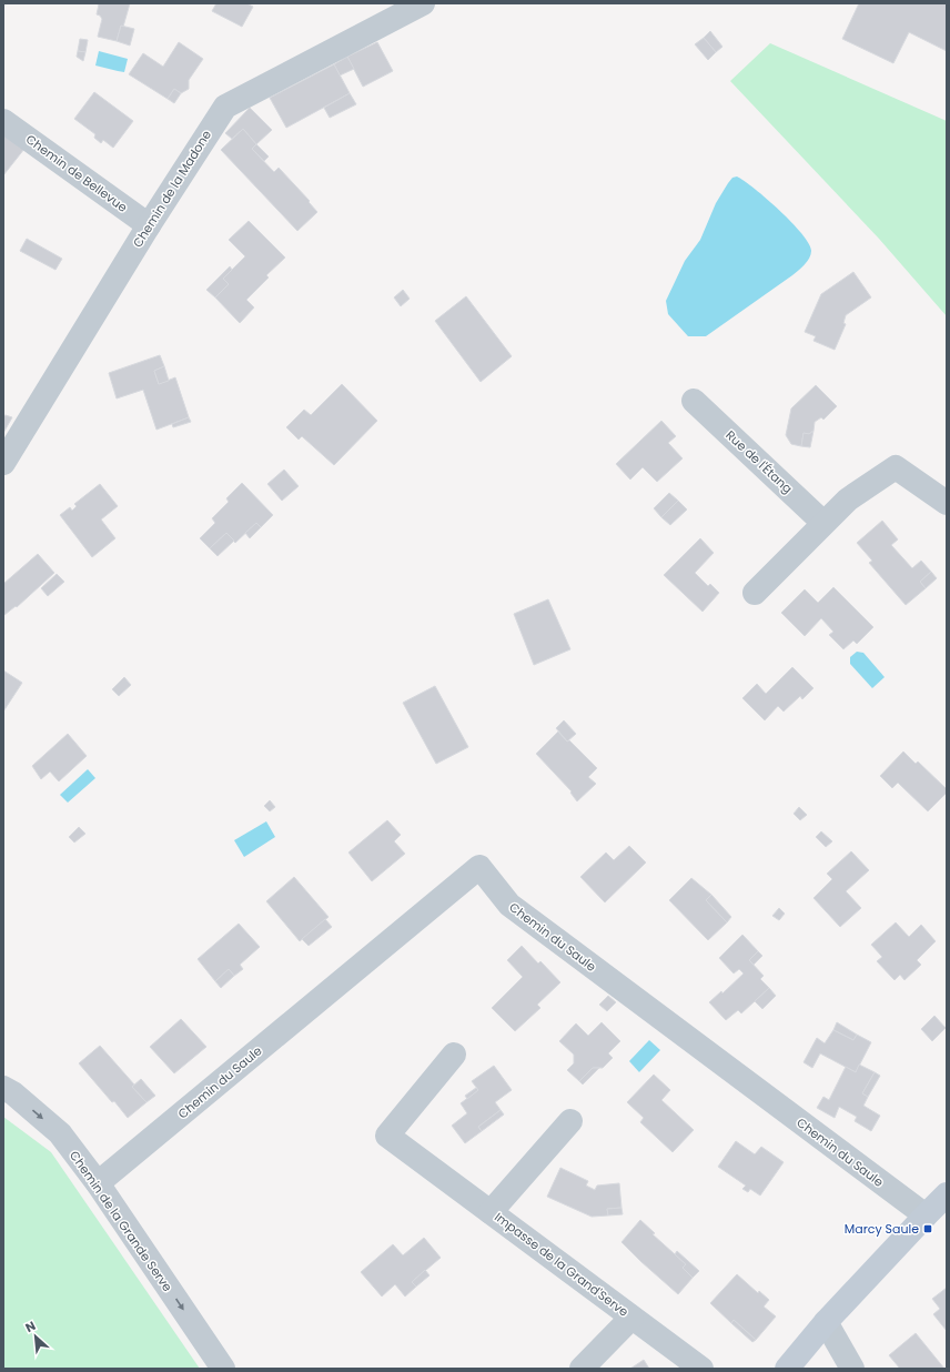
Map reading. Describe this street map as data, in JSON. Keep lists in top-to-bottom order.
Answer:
{
  "streets": {
    "street": [
      "Chemin de Bellevue",
      "Chemin de la Madone",
      "Rue de l'Étang",
      "Chemin du Saule",
      "Chemin de la Grande Serve",
      "Impasse de la Grand'Serve"
    ]
  },
  "crossings": [
    ["Chemin de Bellevue", "Chemin de la Madone"],
    ["Chemin du Saule", "Chemin de la Grande Serve"]
  ],
  "one_way": ["Chemin de la Grande Serve"],
  "places": {
    "transit": ["Marcy Saule"]
  },
  "north": "top left"
}
